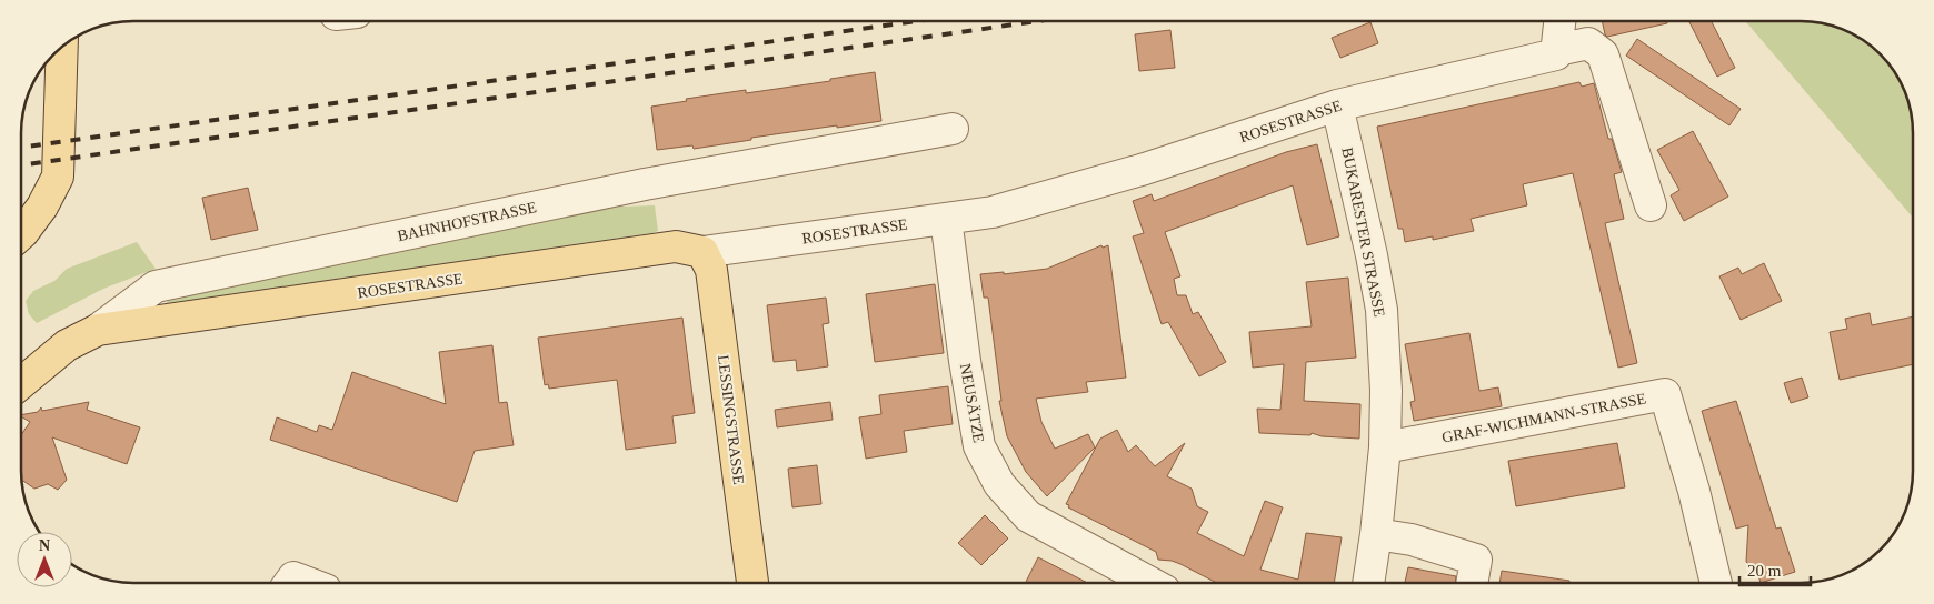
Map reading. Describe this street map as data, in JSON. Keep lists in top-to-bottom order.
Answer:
{
  "streets": {
    "main road": ["ROSESTRASSE", "BAHNHOFSTRASSE", "LESSINGSTRASSE"],
    "street": ["BUKARESTER STRASSE", "NEUSÄTZE", "GRAF-WICHMANN-STRASSE"]
  },
  "crossings": [
    ["ROSESTRASSE", "BAHNHOFSTRASSE"],
    ["ROSESTRASSE", "BUKARESTER STRASSE"],
    ["ROSESTRASSE", "NEUSÄTZE"],
    ["ROSESTRASSE", "LESSINGSTRASSE"],
    ["BUKARESTER STRASSE", "GRAF-WICHMANN-STRASSE"]
  ],
  "scale_bar": "20 m",
  "north": "top"
}
